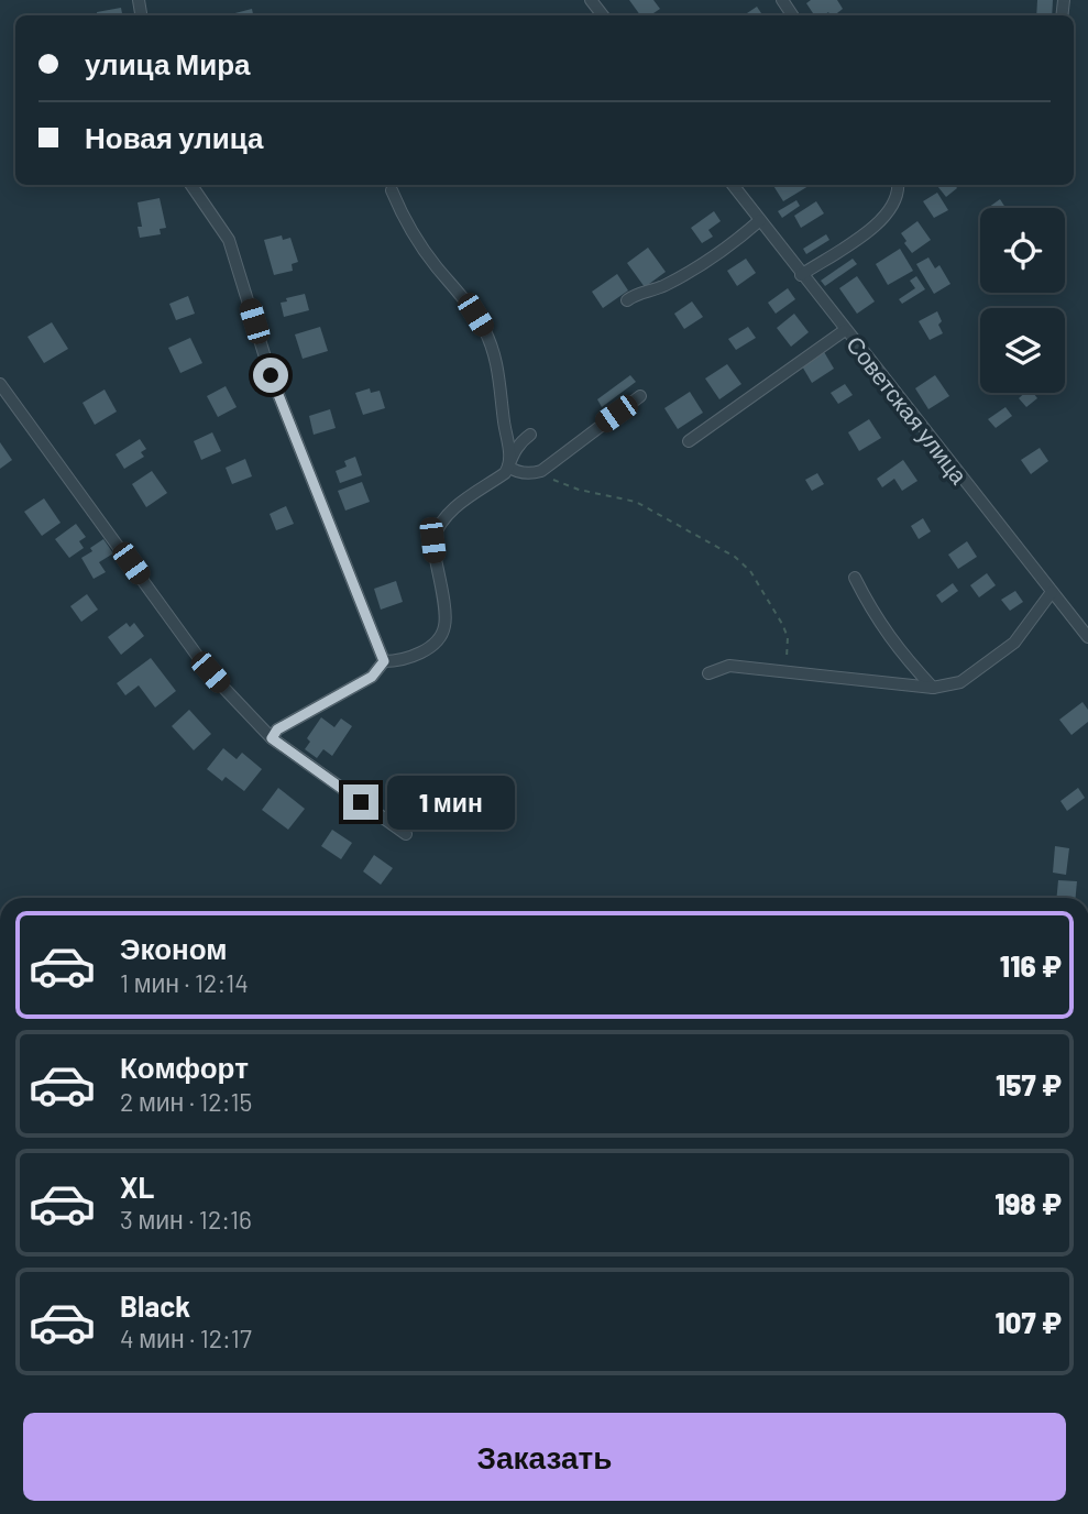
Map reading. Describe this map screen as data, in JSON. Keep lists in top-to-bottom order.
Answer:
{
  "streets": {
    "street": ["Советская улица"]
  },
  "page": {
    "banner": ["улица Мира", "Новая улица"],
    "bubble": "1 мин",
    "list": [
      {
        "name": "Эконом",
        "note": "1 мин · 12:14",
        "value": "116 ₽"
      },
      {
        "name": "Комфорт",
        "note": "2 мин · 12:15",
        "value": "157 ₽"
      },
      {
        "name": "XL",
        "note": "3 мин · 12:16",
        "value": "198 ₽"
      },
      {
        "name": "Black",
        "note": "4 мин · 12:17",
        "value": "107 ₽"
      }
    ],
    "buttons": "Заказать"
  }
}
